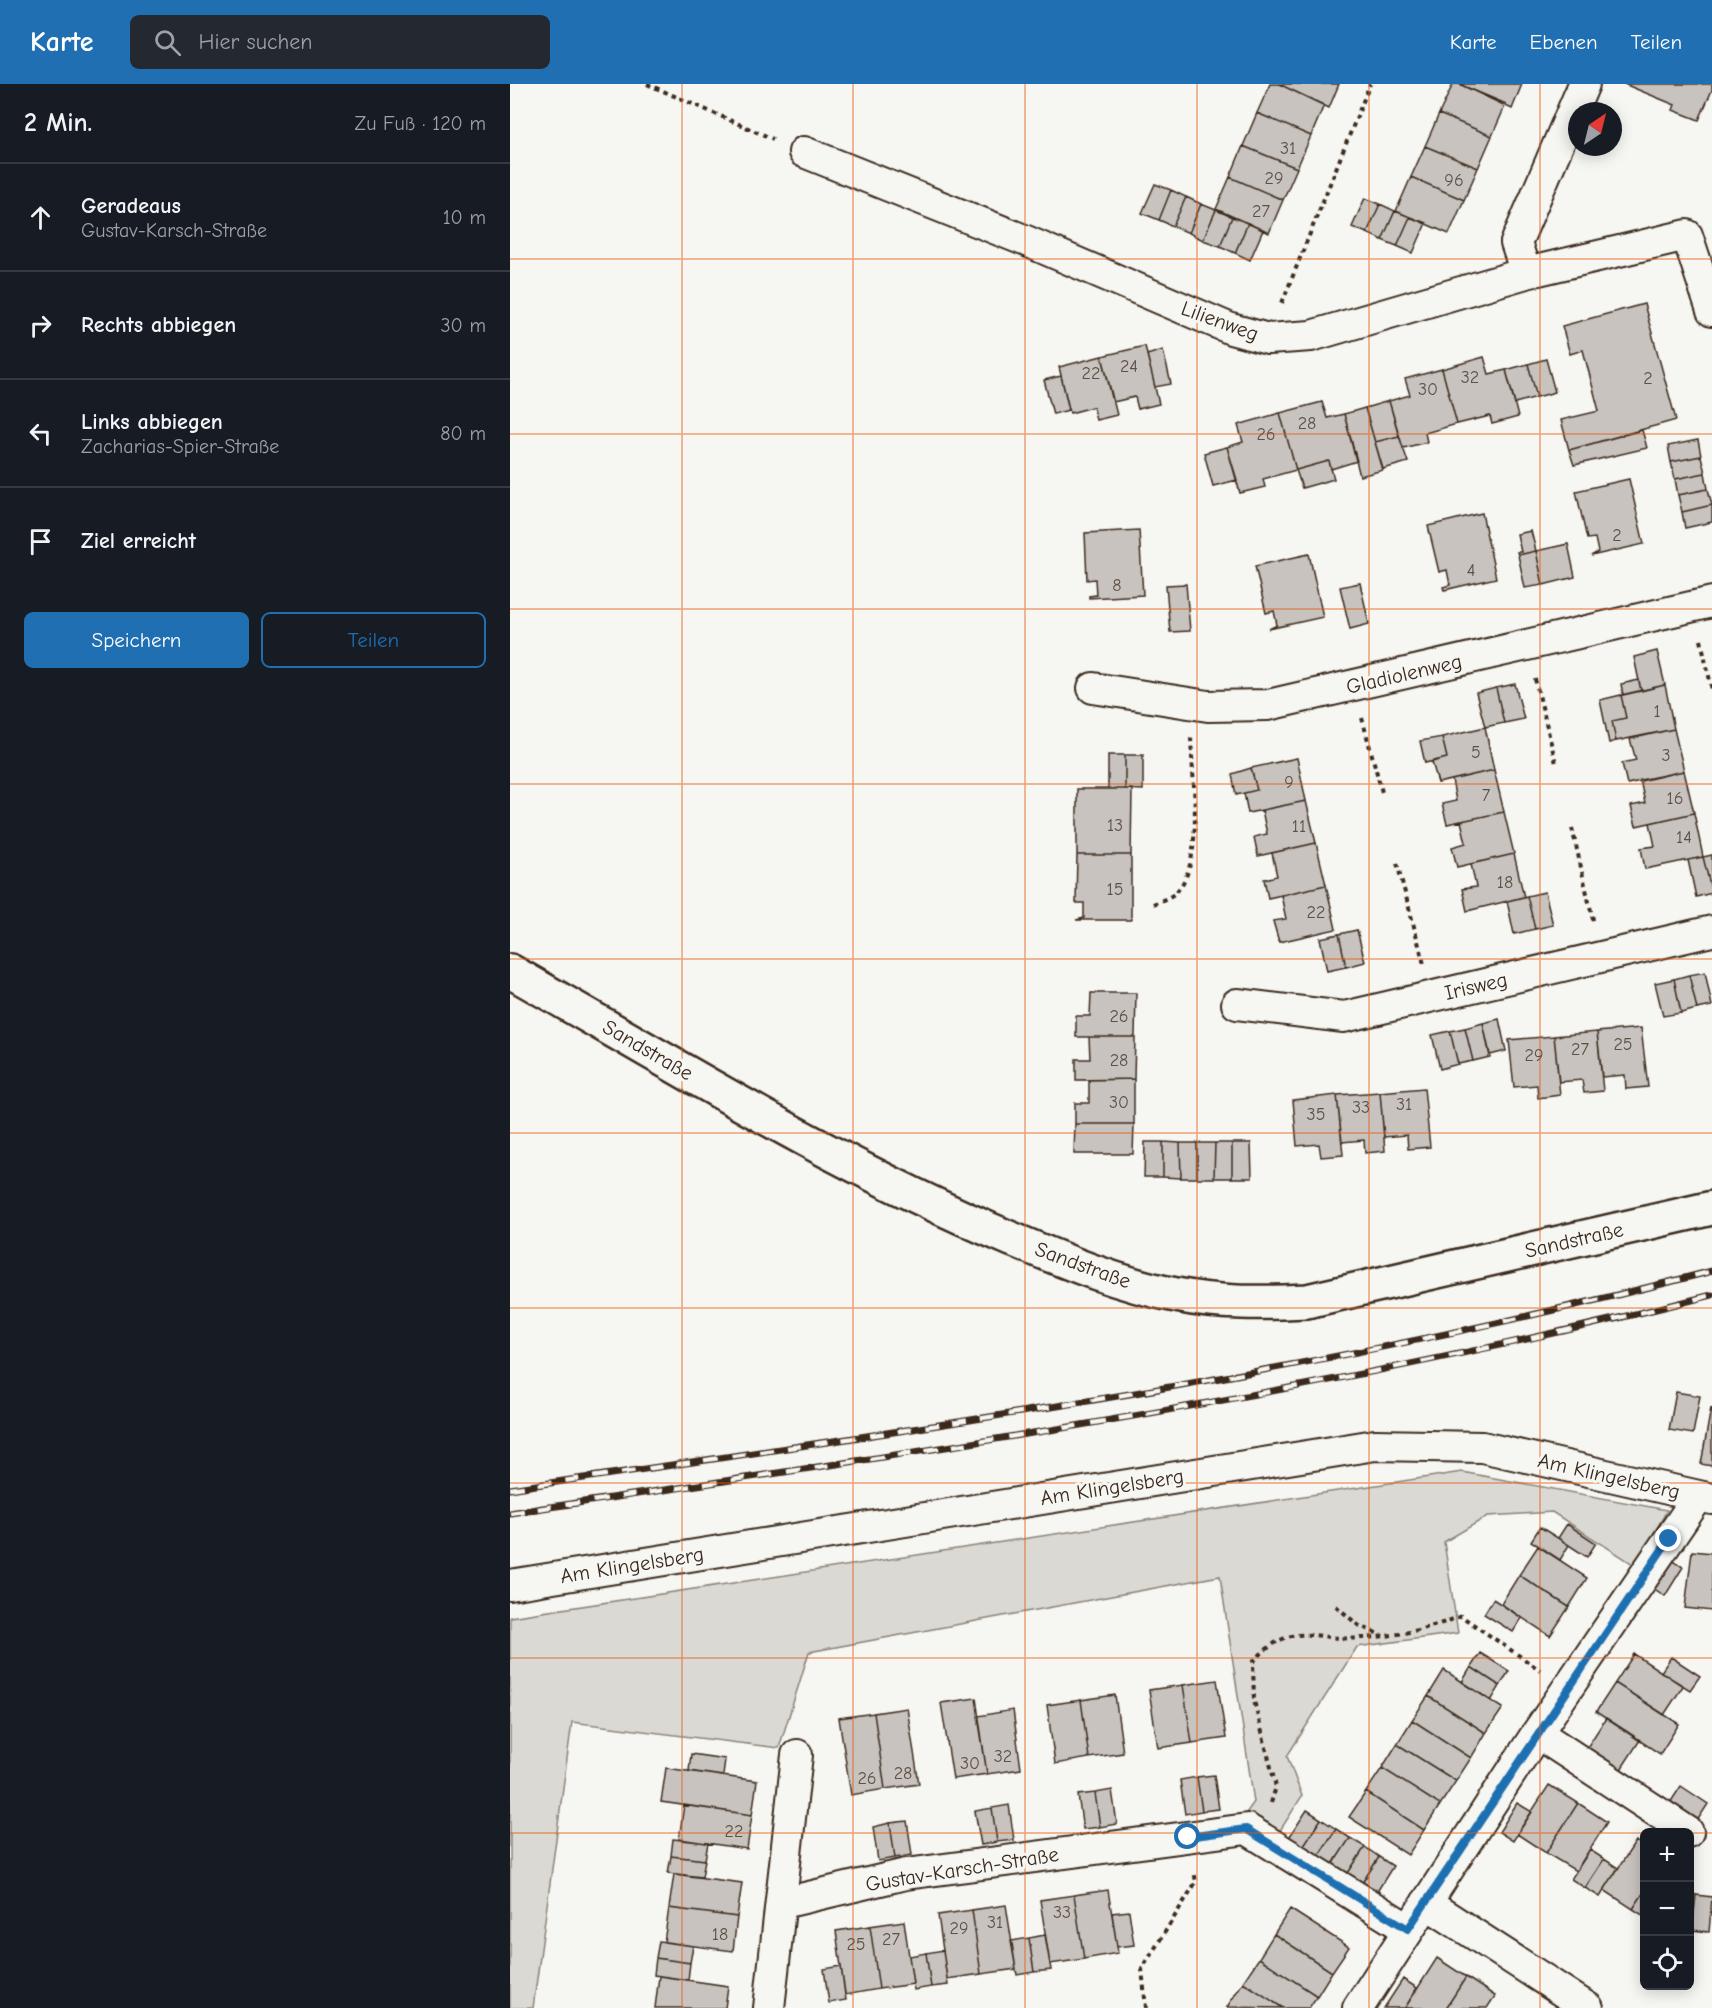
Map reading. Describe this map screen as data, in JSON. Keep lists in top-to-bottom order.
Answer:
{
  "streets": {
    "main road": ["Sandstraße"],
    "street": [
      "Lilienweg",
      "Gladiolenweg",
      "Irisweg",
      "Am Klingelsberg",
      "Gustav-Karsch-Straße"
    ]
  },
  "house_numbers": [
    "31",
    "29",
    "96",
    "27",
    "24",
    "22",
    "32",
    "2",
    "30",
    "28",
    "26",
    "2",
    "4",
    "8",
    "1",
    "5",
    "3",
    "9",
    "7",
    "16",
    "13",
    "11",
    "14",
    "18",
    "15",
    "22",
    "26",
    "25",
    "27",
    "29",
    "28",
    "30",
    "31",
    "33",
    "35",
    "32",
    "30",
    "28",
    "26",
    "22",
    "33",
    "31",
    "29",
    "18",
    "27",
    "25"
  ],
  "north": "top right",
  "page": {
    "header": "Karte",
    "search": "Hier suchen",
    "nav": ["Karte", "Ebenen", "Teilen"],
    "heading": ["2 Min.", "Zu Fuß · 120 m"],
    "list": [
      ["Geradeaus", "Gustav-Karsch-Straße", "10 m"],
      ["Rechts abbiegen", "30 m"],
      ["Links abbiegen", "Zacharias-Spier-Straße", "80 m"],
      "Ziel erreicht"
    ],
    "buttons": ["Speichern", "Teilen"],
    "map_buttons": ["+", "−"]
  }
}
